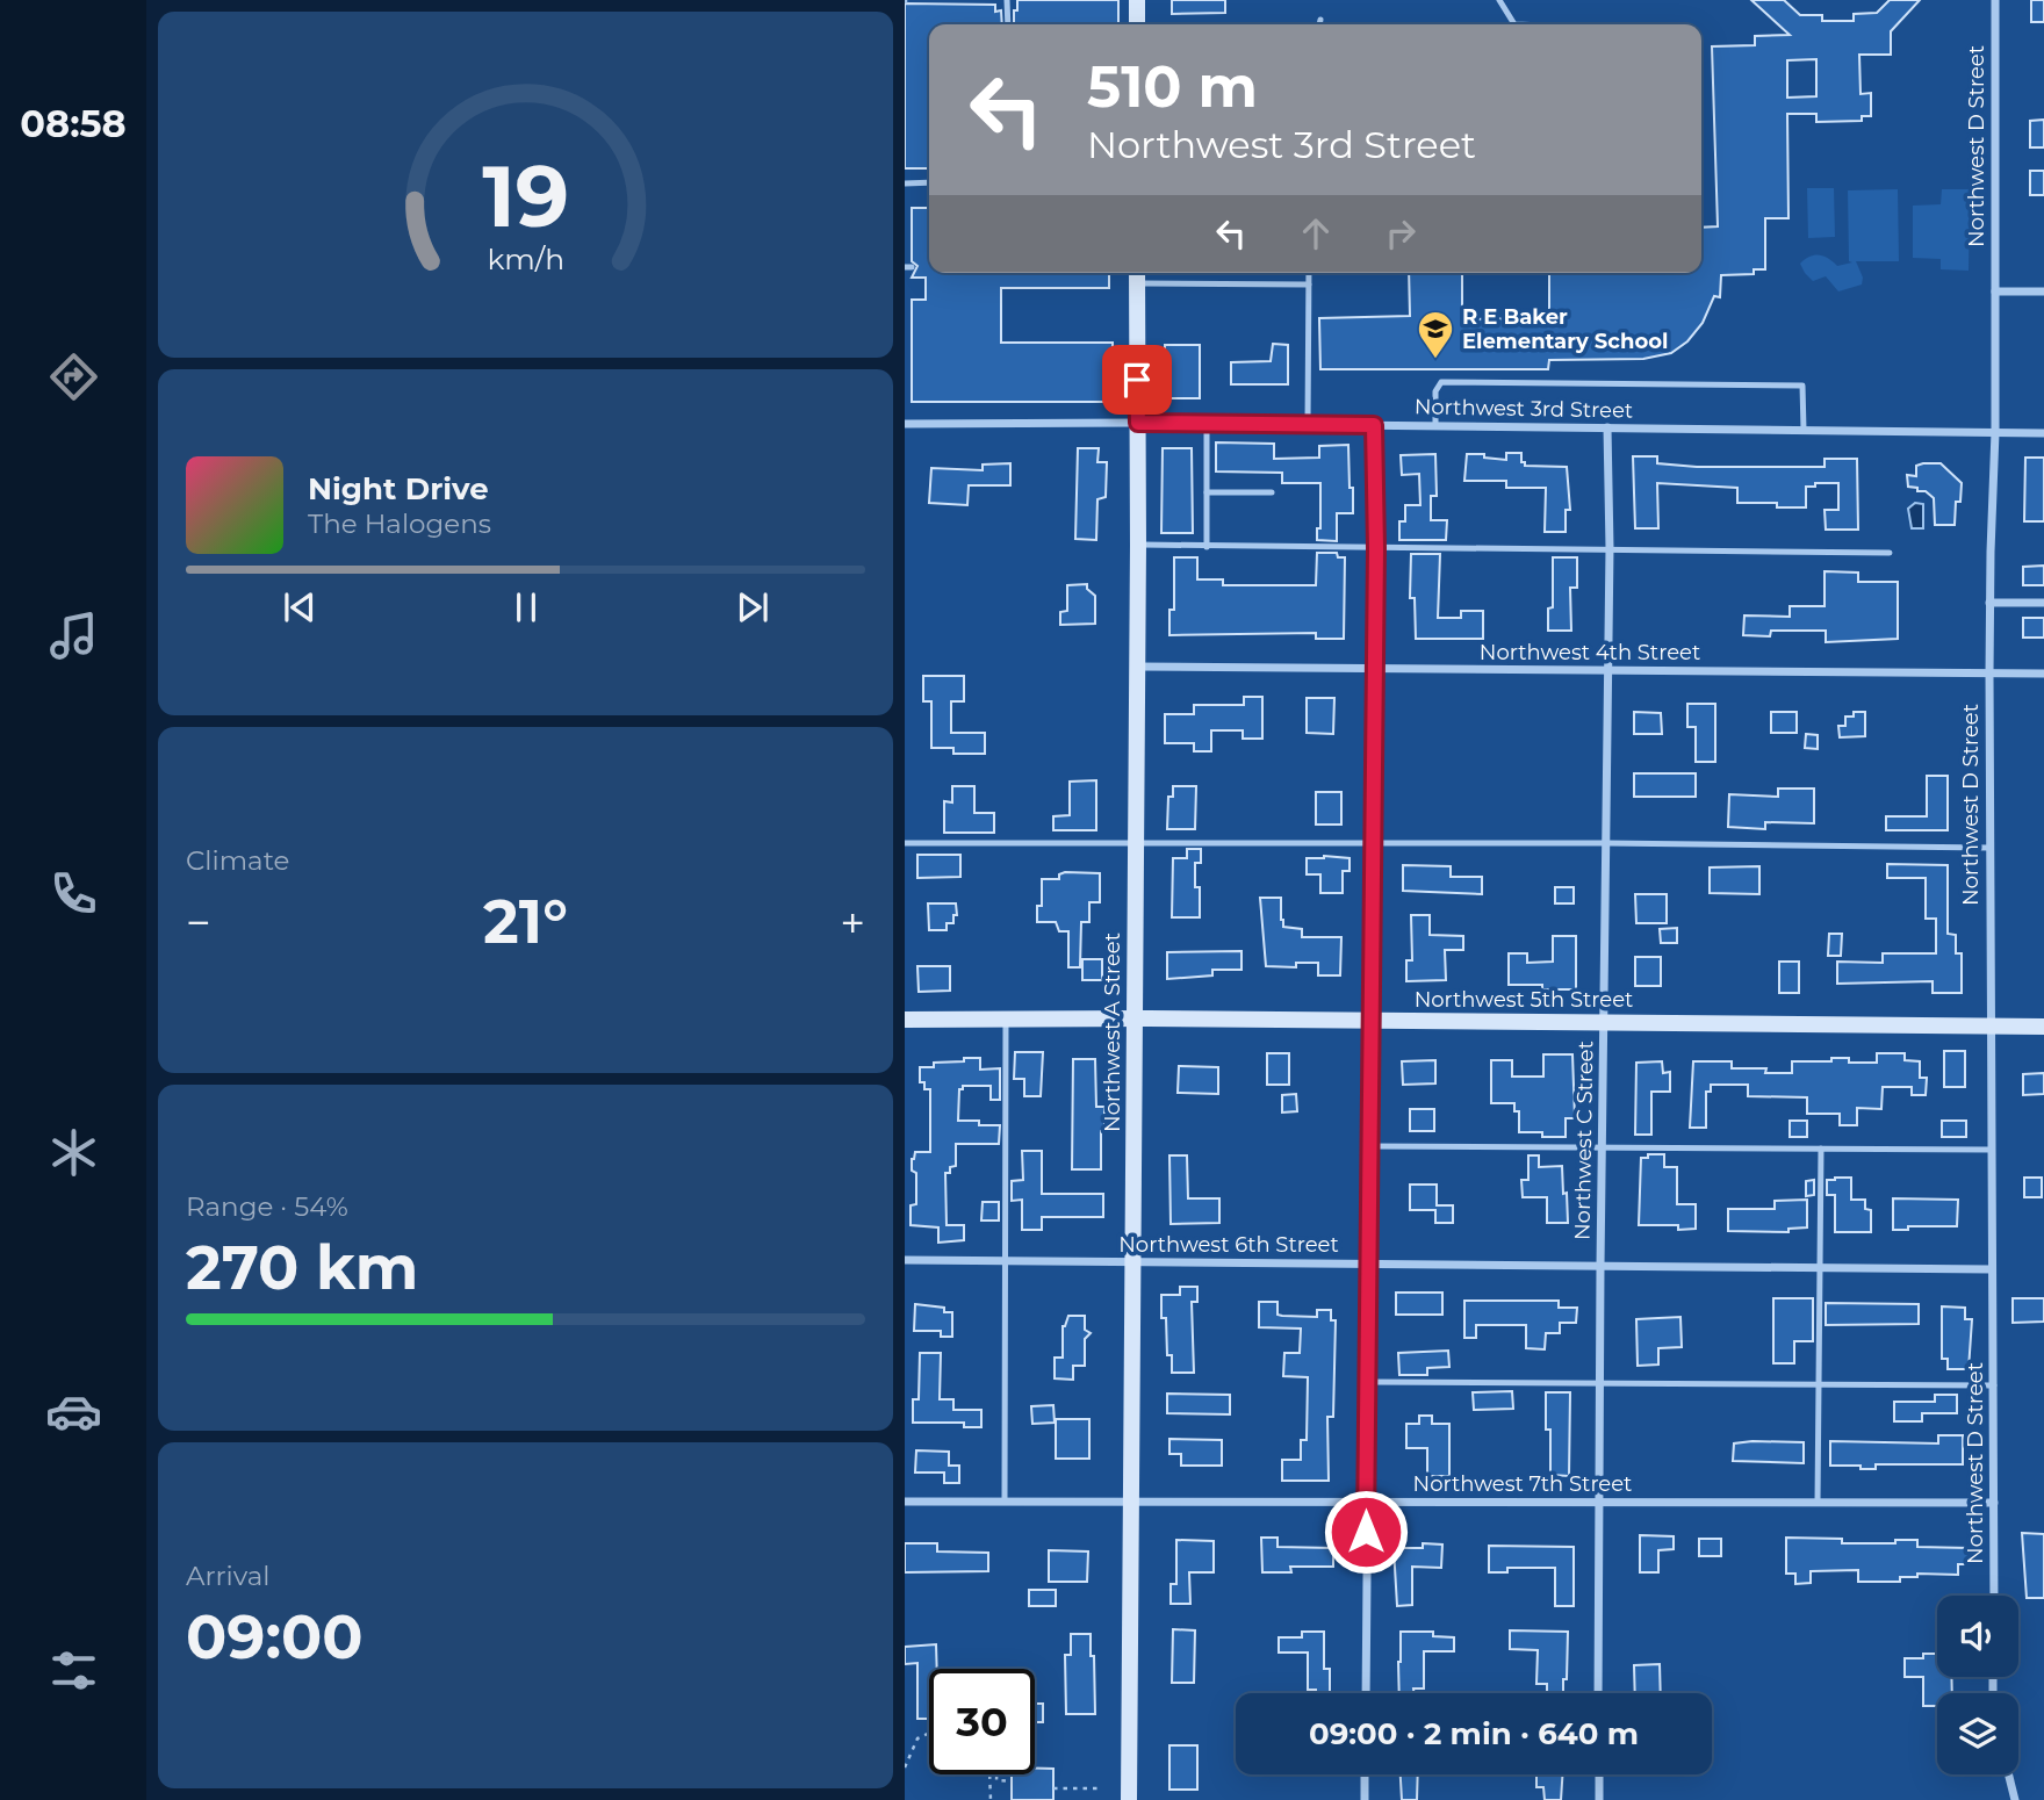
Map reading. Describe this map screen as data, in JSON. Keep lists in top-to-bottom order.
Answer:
{
  "streets": {
    "street": [
      "Northwest D Street",
      "Northwest 3rd Street",
      "Northwest 4th Street",
      "Northwest 5th Street",
      "Northwest A Street",
      "Northwest C Street",
      "Northwest 6th Street",
      "Northwest 7th Street"
    ]
  },
  "crossings": [
    ["Northwest D Street", "Northwest 3rd Street"],
    ["Northwest D Street", "Northwest 4th Street"],
    ["Northwest D Street", "Northwest 5th Street"],
    ["Northwest D Street", "Northwest 6th Street"],
    ["Northwest D Street", "Northwest 7th Street"],
    ["Northwest 3rd Street", "Northwest A Street"],
    ["Northwest 3rd Street", "Northwest C Street"],
    ["Northwest 4th Street", "Northwest A Street"],
    ["Northwest 4th Street", "Northwest C Street"],
    ["Northwest 5th Street", "Northwest A Street"],
    ["Northwest 5th Street", "Northwest C Street"],
    ["Northwest A Street", "Northwest 6th Street"],
    ["Northwest A Street", "Northwest 7th Street"],
    ["Northwest C Street", "Northwest 6th Street"],
    ["Northwest C Street", "Northwest 7th Street"]
  ],
  "places": {
    "school or university": ["R E Baker Elementary School"]
  },
  "page": {
    "tabs": "08:58",
    "turn": ["510 m", "Northwest 3rd Street"],
    "song": ["Night Drive", "The Halogens"],
    "tile": [
      "Climate",
      ["Range · 54%", "270 km"],
      ["Arrival", "09:00"]
    ],
    "heat": ["−", "21°", "+"],
    "limit": "30",
    "trip": "09:00 · 2 min · 640 m",
    "gauge": ["19", "km/h"]
  }
}
